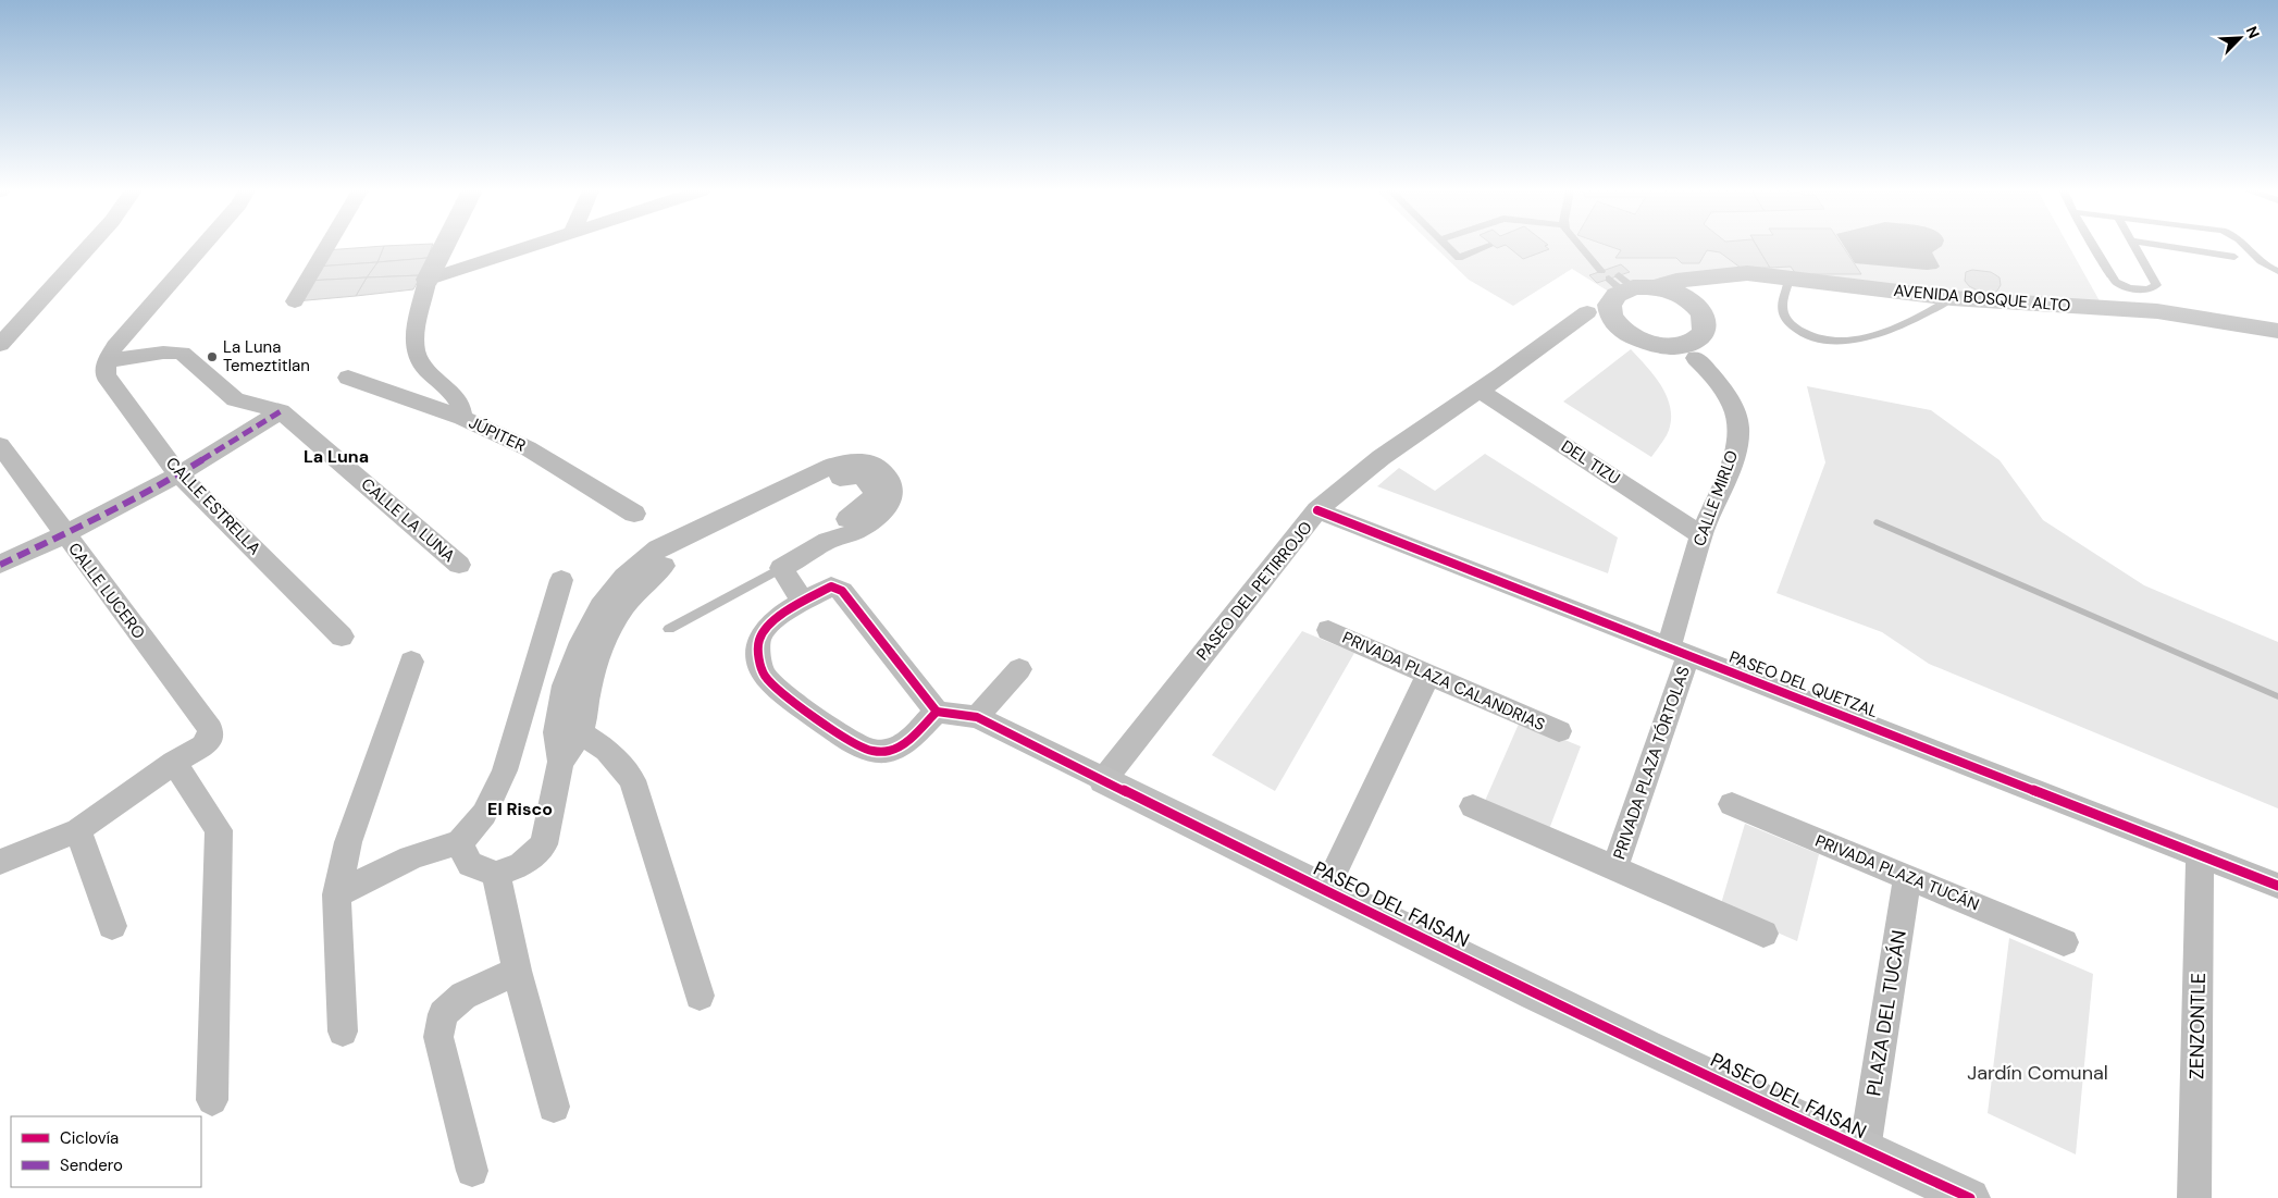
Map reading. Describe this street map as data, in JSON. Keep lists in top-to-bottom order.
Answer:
{
  "streets": {
    "street": [
      "AVENIDA BOSQUE ALTO",
      "JÚPITER",
      "DEL TIZU",
      "CALLE MIRLO",
      "CALLE ESTRELLA",
      "CALLE LA LUNA",
      "CALLE LUCERO",
      "PASEO DEL PETIRROJO",
      "PRIVADA PLAZA CALANDRIAS",
      "PASEO DEL QUETZAL",
      "PRIVADA PLAZA TÓRTOLAS",
      "PRIVADA PLAZA TUCÁN",
      "PASEO DEL FAISAN",
      "PLAZA DEL TUCÁN",
      "ZENZONTLE"
    ]
  },
  "crossings": [
    ["AVENIDA BOSQUE ALTO", "PASEO DEL PETIRROJO"],
    ["DEL TIZU", "CALLE MIRLO"],
    ["DEL TIZU", "PASEO DEL PETIRROJO"],
    ["CALLE MIRLO", "PASEO DEL QUETZAL"],
    ["CALLE MIRLO", "PRIVADA PLAZA TÓRTOLAS"],
    ["CALLE ESTRELLA", "CALLE LA LUNA"],
    ["PASEO DEL PETIRROJO", "PASEO DEL QUETZAL"],
    ["PASEO DEL PETIRROJO", "PASEO DEL FAISAN"],
    ["PASEO DEL QUETZAL", "PRIVADA PLAZA TÓRTOLAS"],
    ["PASEO DEL QUETZAL", "ZENZONTLE"],
    ["PRIVADA PLAZA TUCÁN", "PLAZA DEL TUCÁN"],
    ["PASEO DEL FAISAN", "PLAZA DEL TUCÁN"]
  ],
  "districts": ["La Luna", "El Risco"],
  "parks": ["Jardín Comunal"],
  "places": ["La Luna Temeztitlan"],
  "legend": ["Ciclovía", "Sendero"],
  "north": "top right"
}
